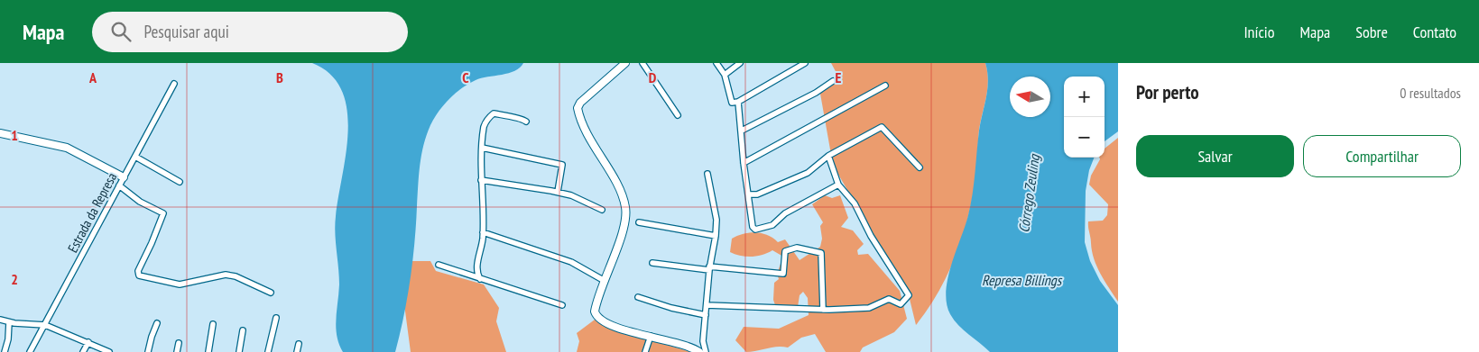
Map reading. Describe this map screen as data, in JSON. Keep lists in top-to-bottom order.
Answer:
{
  "streets": {
    "street": ["Estrada da Represa"]
  },
  "water": ["Córrego Zeuling", "Represa Billings"],
  "north": "left",
  "page": {
    "header": "Mapa",
    "search": "Pesquisar aqui",
    "nav": [
      "Início",
      "Mapa",
      "Sobre",
      "Contato"
    ],
    "heading": ["Por perto", "0 resultados"],
    "map_buttons": ["+", "−"],
    "buttons": ["Salvar", "Compartilhar"]
  },
  "grid": {
    "columns": [
      "A",
      "B",
      "C",
      "D",
      "E"
    ],
    "rows": ["1", "2"]
  }
}
